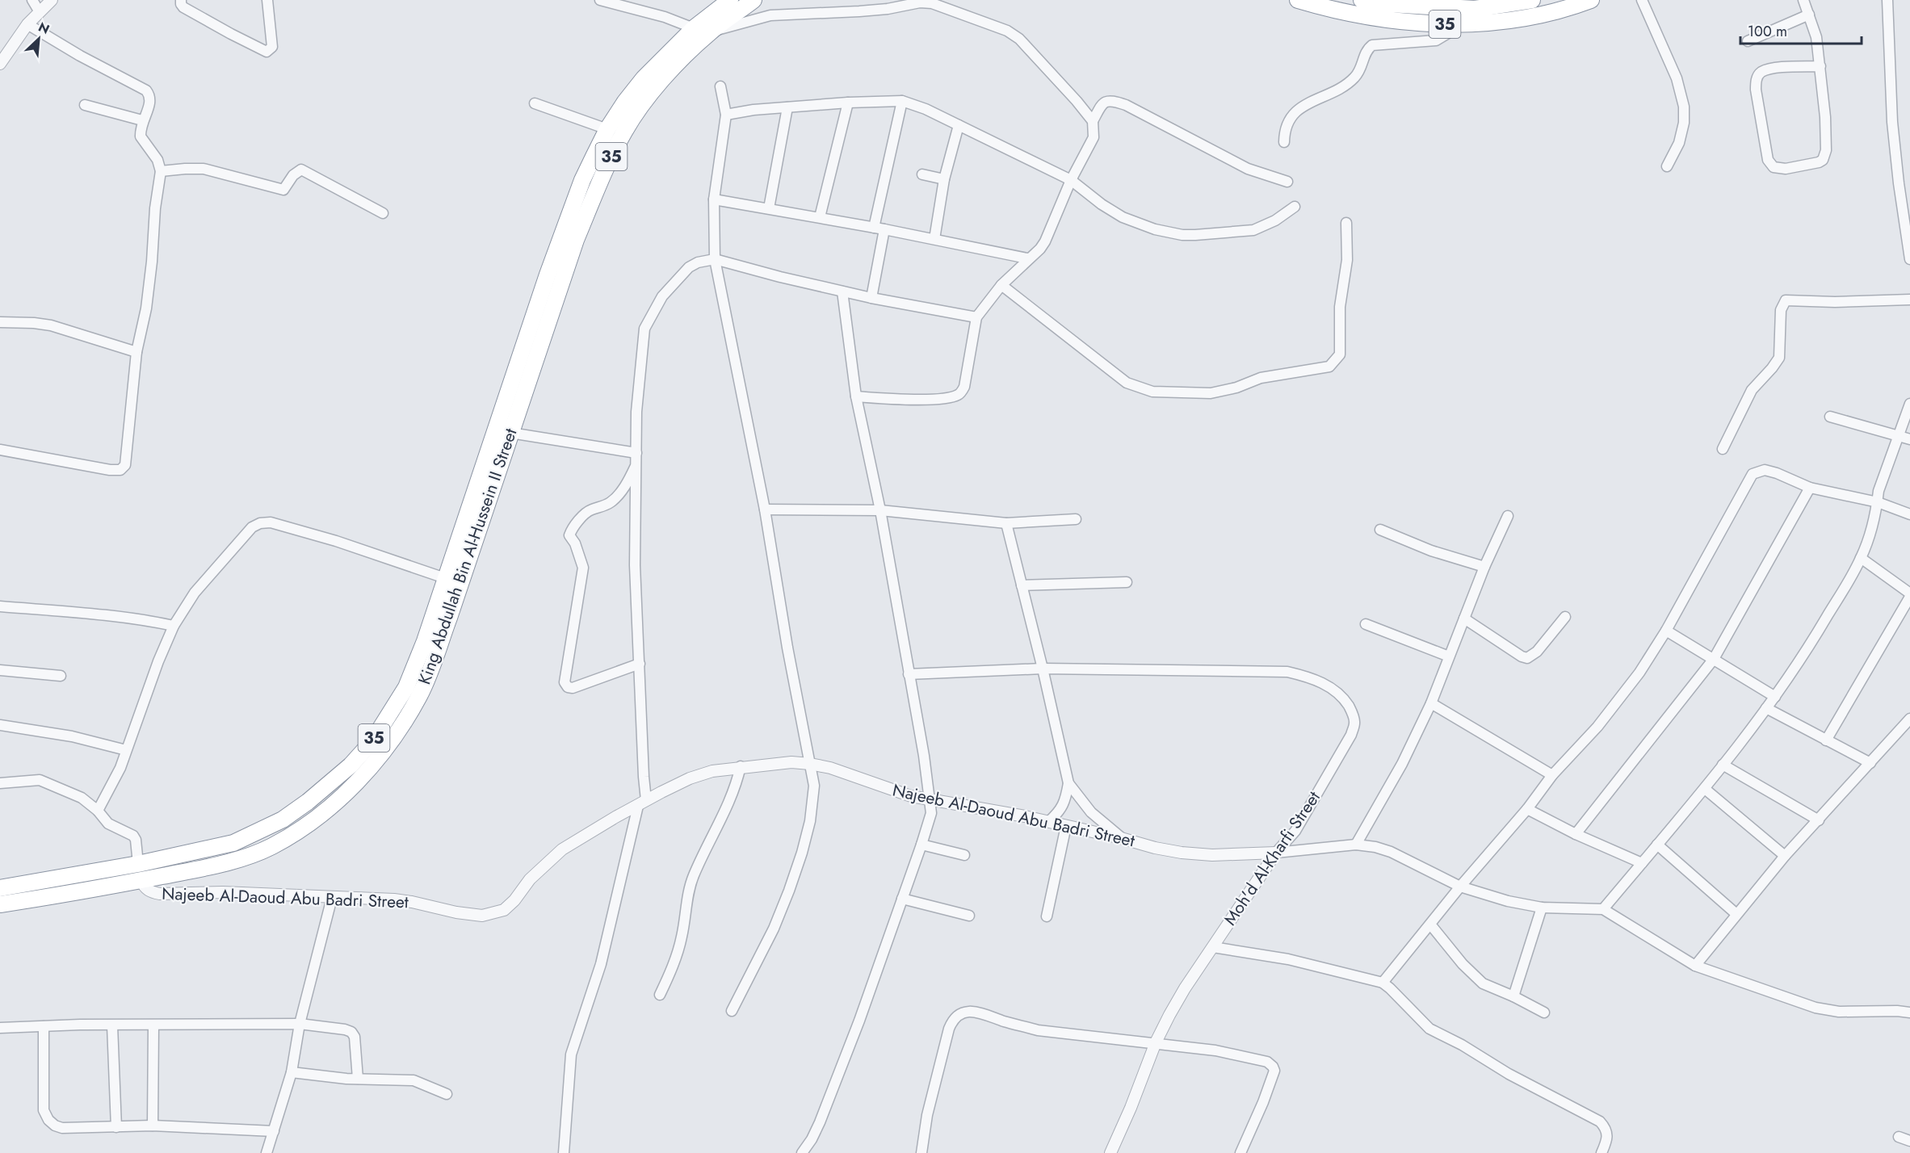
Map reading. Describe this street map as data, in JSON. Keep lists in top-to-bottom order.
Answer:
{
  "streets": {
    "highway": ["35", "King Abdullah Bin Al-Hussein II Street"],
    "street": ["Najeeb Al-Daoud Abu Badri Street", "Moh'd Al-Kharfi Street"]
  },
  "crossings": [
    ["King Abdullah Bin Al-Hussein II Street", "Najeeb Al-Daoud Abu Badri Street"],
    ["Najeeb Al-Daoud Abu Badri Street", "Moh'd Al-Kharfi Street"]
  ],
  "scale_bar": "100 m",
  "north": "top right"
}
